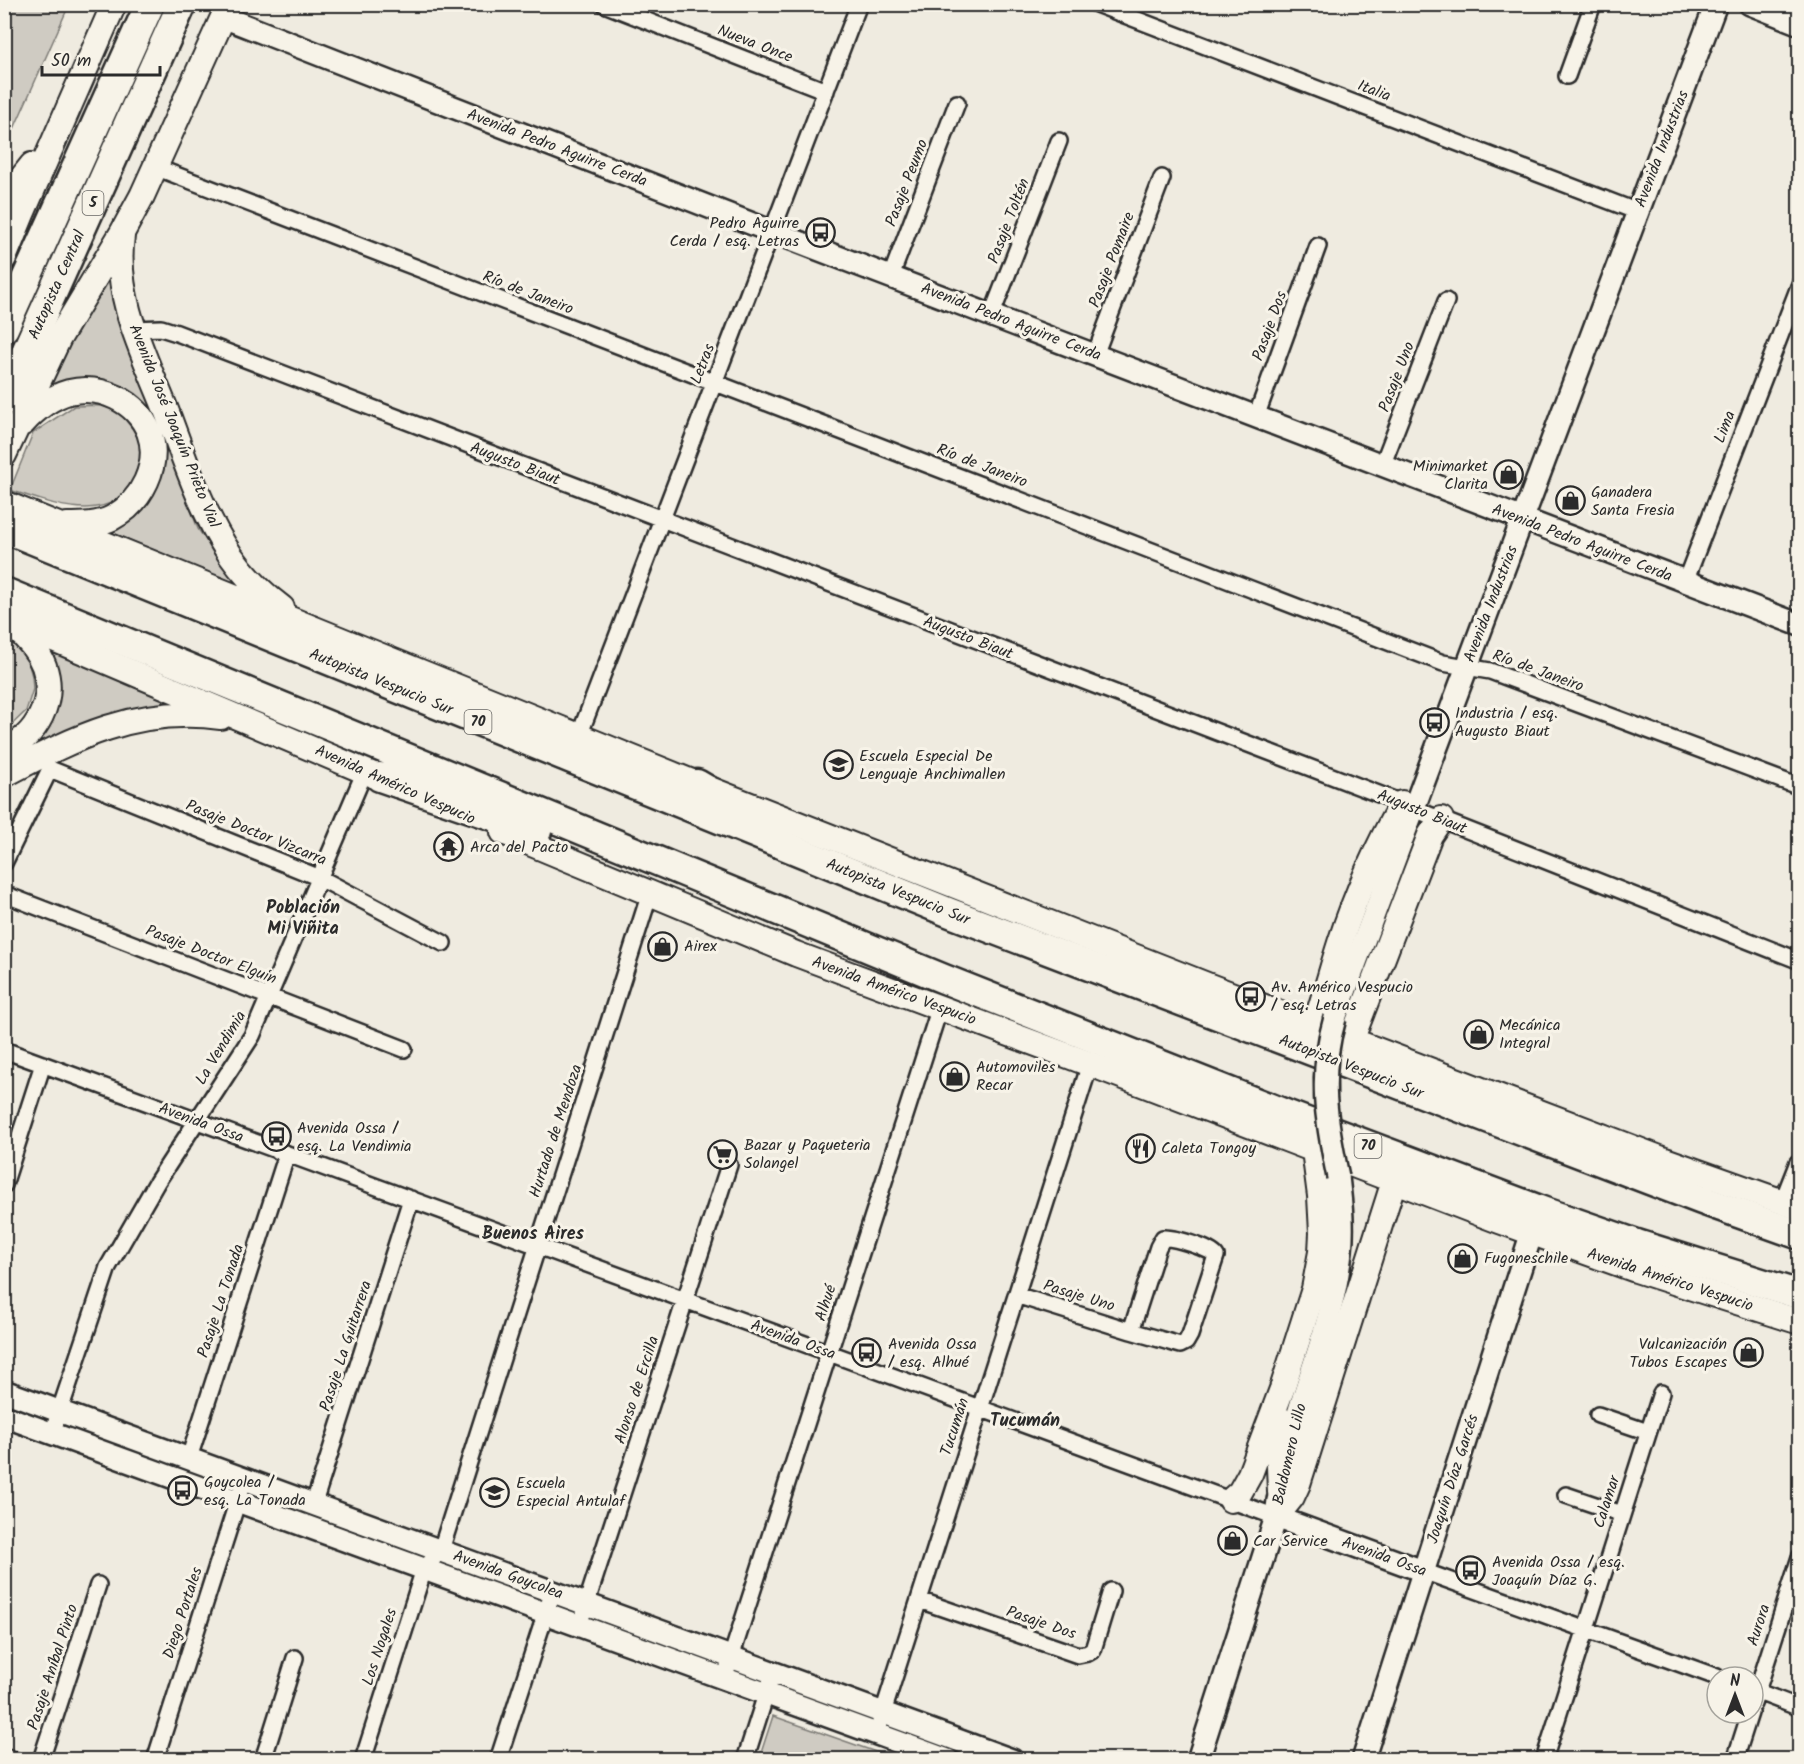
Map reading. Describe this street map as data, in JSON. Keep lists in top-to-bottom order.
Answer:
{
  "streets": {
    "highway": [
      "5",
      "Autopista Central",
      "Autopista Vespucio Sur",
      "70"
    ],
    "main road": ["Avenida José Joaquín Prieto Vial", "Avenida Américo Vespucio"],
    "street": [
      "Nueva Once",
      "Italia",
      "Avenida Pedro Aguirre Cerda",
      "Avenida Industrias",
      "Pasaje Peumo",
      "Pasaje Toltén",
      "Pasaje Pomaire",
      "Río de Janeiro",
      "Pasaje Dos",
      "Letras",
      "Pasaje Uno",
      "Lima",
      "Augusto Biaut",
      "Pasaje Doctor Vizcarra",
      "Pasaje Doctor Elguin",
      "La Vendimia",
      "Avenida Ossa",
      "Hurtado de Mendoza",
      "Pasaje La Tonada",
      "Alhué",
      "Pasaje La Guitarrera",
      "Alonso de Ercilla",
      "Tucumán",
      "Baldomero Lillo",
      "Joaquín Díaz Garcés",
      "Calamar",
      "Avenida Goycolea",
      "Diego Portales",
      "Aurora",
      "Los Nogales",
      "Pasaje Aníbal Pinto"
    ]
  },
  "crossings": [
    ["Nueva Once", "Letras"],
    ["Italia", "Avenida Industrias"],
    ["Avenida Pedro Aguirre Cerda", "Avenida Industrias"],
    ["Avenida Pedro Aguirre Cerda", "Pasaje Peumo"],
    ["Avenida Pedro Aguirre Cerda", "Pasaje Toltén"],
    ["Avenida Pedro Aguirre Cerda", "Pasaje Pomaire"],
    ["Avenida Pedro Aguirre Cerda", "Pasaje Dos"],
    ["Avenida Pedro Aguirre Cerda", "Letras"],
    ["Avenida Pedro Aguirre Cerda", "Pasaje Uno"],
    ["Avenida Pedro Aguirre Cerda", "Avenida José Joaquín Prieto Vial"],
    ["Avenida Pedro Aguirre Cerda", "Lima"],
    ["Avenida Industrias", "Río de Janeiro"],
    ["Avenida Industrias", "Augusto Biaut"],
    ["Río de Janeiro", "Letras"],
    ["Río de Janeiro", "Avenida José Joaquín Prieto Vial"],
    ["Pasaje Dos", "Tucumán"],
    ["Letras", "Augusto Biaut"],
    ["Pasaje Uno", "Tucumán"],
    ["Avenida José Joaquín Prieto Vial", "Augusto Biaut"],
    ["Avenida Américo Vespucio", "La Vendimia"],
    ["Avenida Américo Vespucio", "Hurtado de Mendoza"],
    ["Avenida Américo Vespucio", "Alhué"],
    ["Avenida Américo Vespucio", "Tucumán"],
    ["Avenida Américo Vespucio", "Joaquín Díaz Garcés"],
    ["Pasaje Doctor Vizcarra", "La Vendimia"],
    ["Pasaje Doctor Elguin", "La Vendimia"],
    ["La Vendimia", "Avenida Ossa"],
    ["La Vendimia", "Avenida Goycolea"],
    ["Avenida Ossa", "Hurtado de Mendoza"],
    ["Avenida Ossa", "Pasaje La Tonada"],
    ["Avenida Ossa", "Alhué"],
    ["Avenida Ossa", "Pasaje La Guitarrera"],
    ["Avenida Ossa", "Alonso de Ercilla"],
    ["Avenida Ossa", "Tucumán"],
    ["Avenida Ossa", "Baldomero Lillo"],
    ["Avenida Ossa", "Joaquín Díaz Garcés"],
    ["Avenida Ossa", "Calamar"],
    ["Hurtado de Mendoza", "Avenida Goycolea"],
    ["Hurtado de Mendoza", "Los Nogales"],
    ["Pasaje La Tonada", "Avenida Goycolea"],
    ["Alhué", "Avenida Goycolea"],
    ["Pasaje La Guitarrera", "Avenida Goycolea"],
    ["Alonso de Ercilla", "Avenida Goycolea"],
    ["Tucumán", "Avenida Goycolea"],
    ["Avenida Goycolea", "Diego Portales"],
    ["Avenida Goycolea", "Los Nogales"]
  ],
  "districts": ["Población Mi Viñita", "Buenos Aires", "Tucumán"],
  "places": {
    "bus stop": [
      "Pedro Aguirre Cerda / esq. Letras",
      "Industria / esq. Augusto Biaut",
      "Av. Américo Vespucio / esq. Letras",
      "Avenida Ossa / esq. La Vendimia",
      "Avenida Ossa / esq. Alhué",
      "Goycolea / esq. La Tonada",
      "Avenida Ossa / esq. Joaquín Díaz G."
    ],
    "shop": [
      "Minimarket Clarita",
      "Ganadera Santa Fresia",
      "Airex",
      "Mecánica Integral",
      "Automoviles Recar",
      "Fugoneschile",
      "Vulcanización Tubos Escapes",
      "Car Service"
    ],
    "school or university": ["Escuela Especial De Lenguaje Anchimallen", "Escuela Especial Antulaf"],
    "temple": ["Arca del Pacto"],
    "restaurant": ["Caleta Tongoy"],
    "supermarket": ["Bazar y Paqueteria Solangel"]
  },
  "scale_bar": "50 m",
  "north": "top"
}
